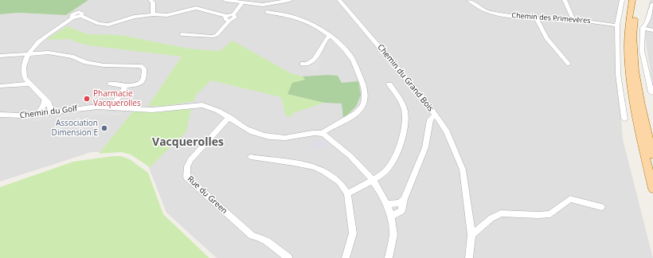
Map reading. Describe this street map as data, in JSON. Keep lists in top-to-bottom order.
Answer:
{
  "streets": {
    "street": [
      "Chemin des Primevères",
      "Chemin du Grand Bois",
      "Chemin du Golf",
      "Rue du Green"
    ]
  },
  "crossings": [
    ["Chemin du Golf", "Rue du Green"]
  ],
  "districts": ["Vacquerolles"],
  "places": ["Pharmacie Vacquerolles", "Association Dimension E"]
}
